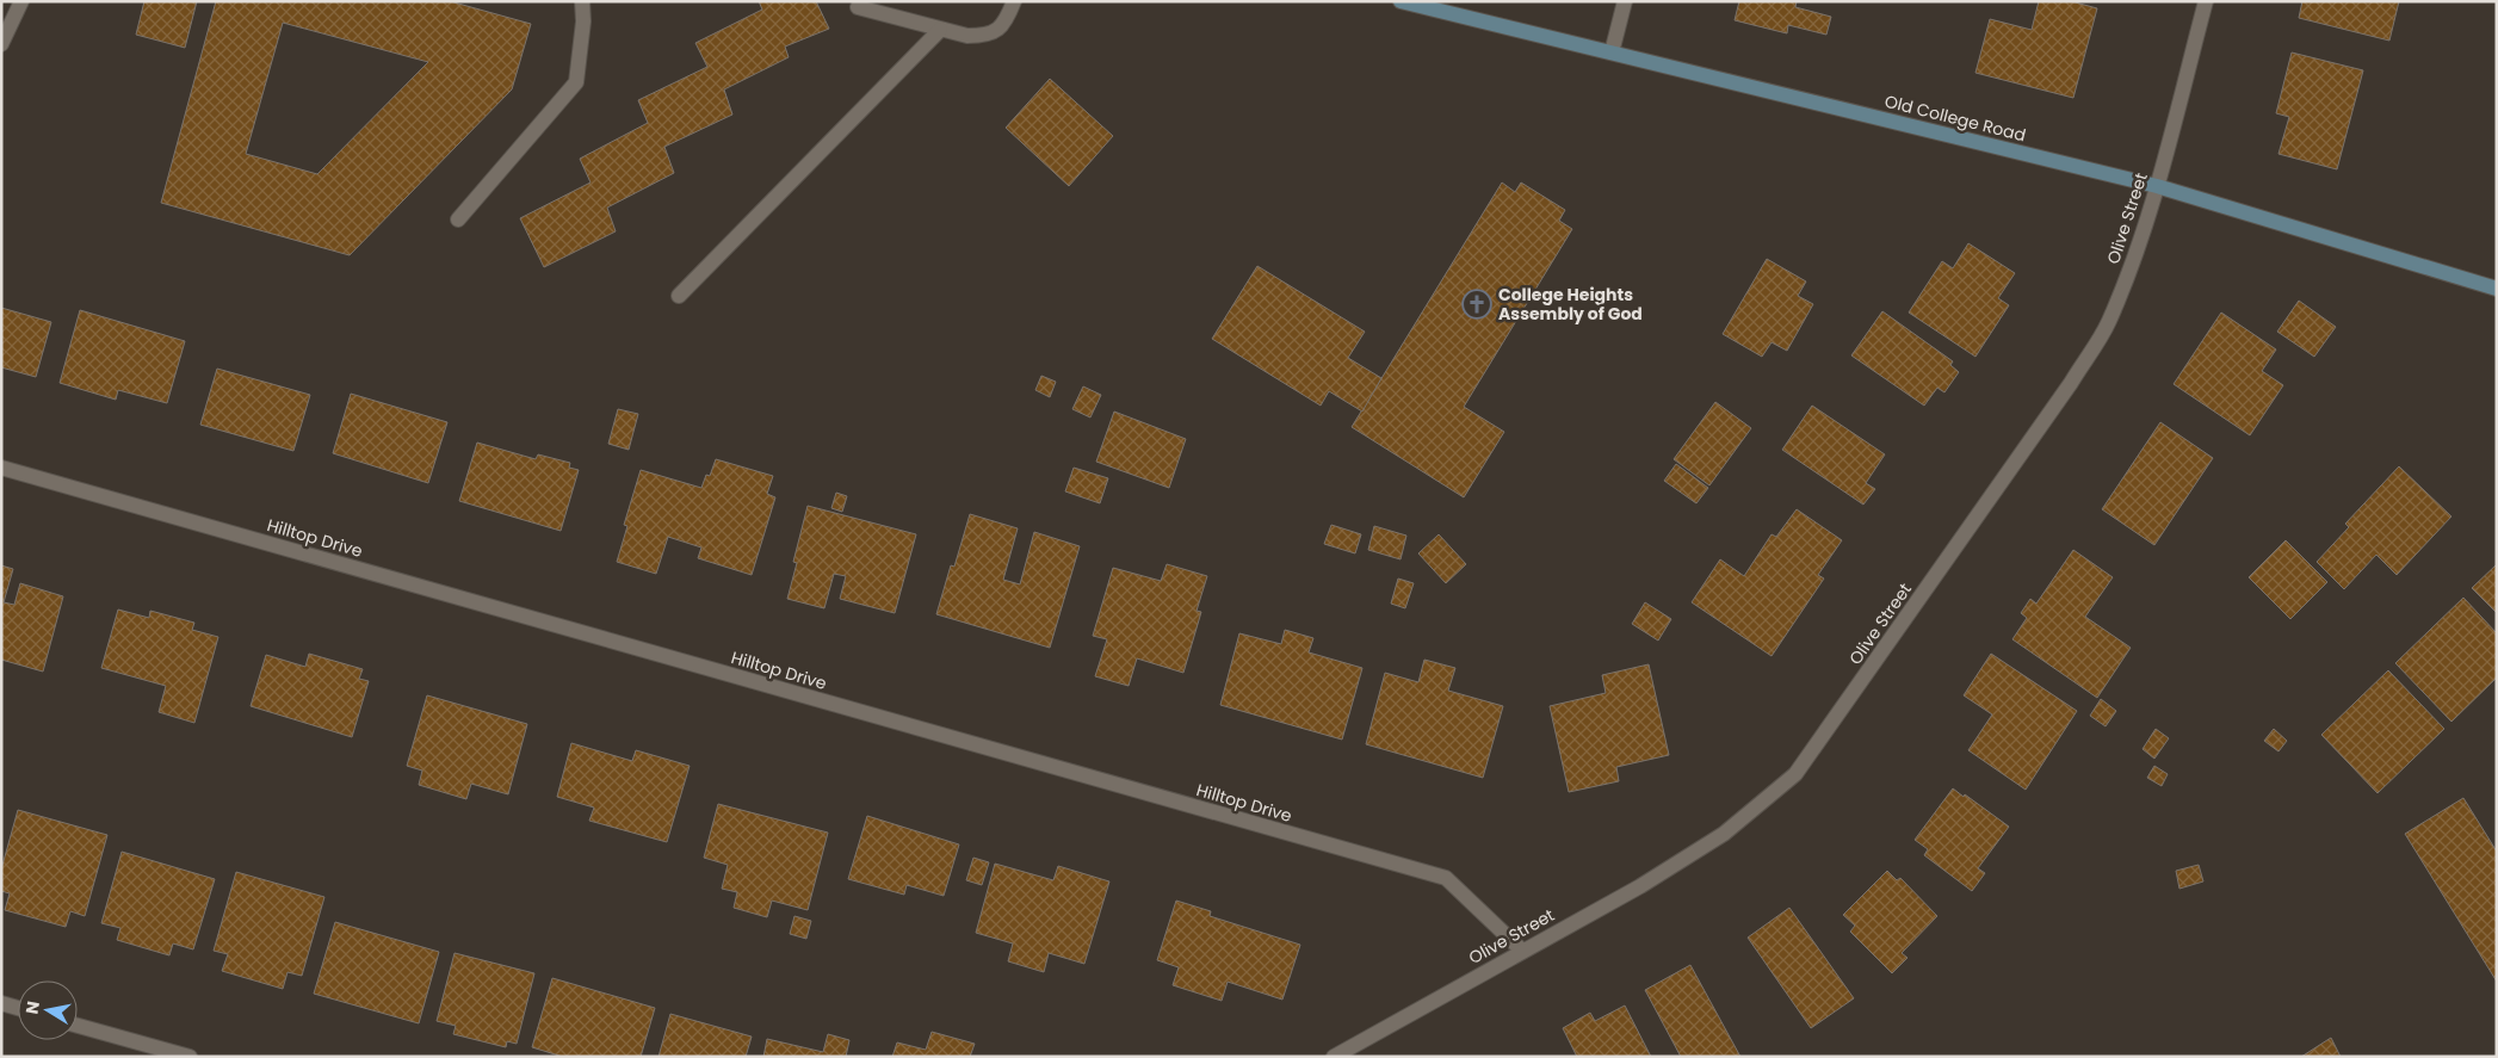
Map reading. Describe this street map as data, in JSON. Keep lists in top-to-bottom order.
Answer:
{
  "streets": {
    "street": ["Old College Road", "Olive Street", "Hilltop Drive"]
  },
  "crossings": [
    ["Old College Road", "Olive Street"],
    ["Olive Street", "Hilltop Drive"]
  ],
  "places": {
    "church": ["College Heights Assembly of God"]
  },
  "north": "left"
}
